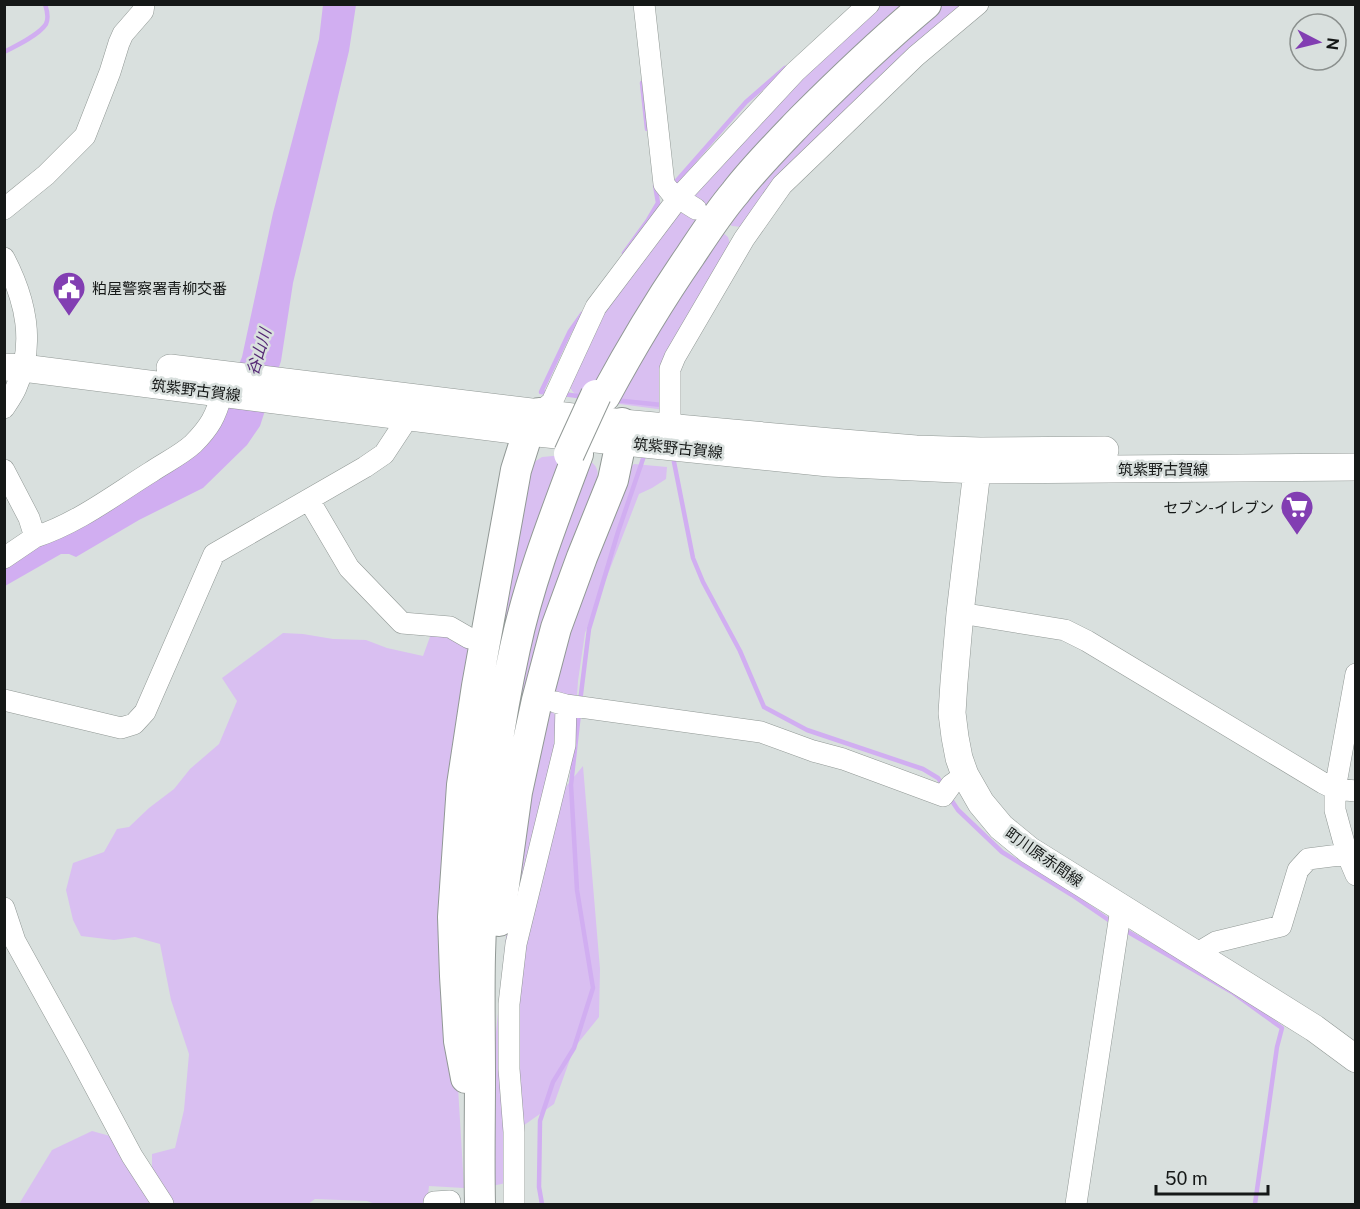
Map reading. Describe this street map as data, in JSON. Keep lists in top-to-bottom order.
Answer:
{
  "streets": {
    "main road": ["筑紫野古賀線", "町川原赤間線"]
  },
  "crossings": [
    ["筑紫野古賀線", "町川原赤間線"]
  ],
  "water": ["谷山川"],
  "places": {
    "public building": ["粕屋警察署青柳交番"],
    "supermarket": ["セブン-イレブン"]
  },
  "scale_bar": "50 m",
  "north": "right"
}
